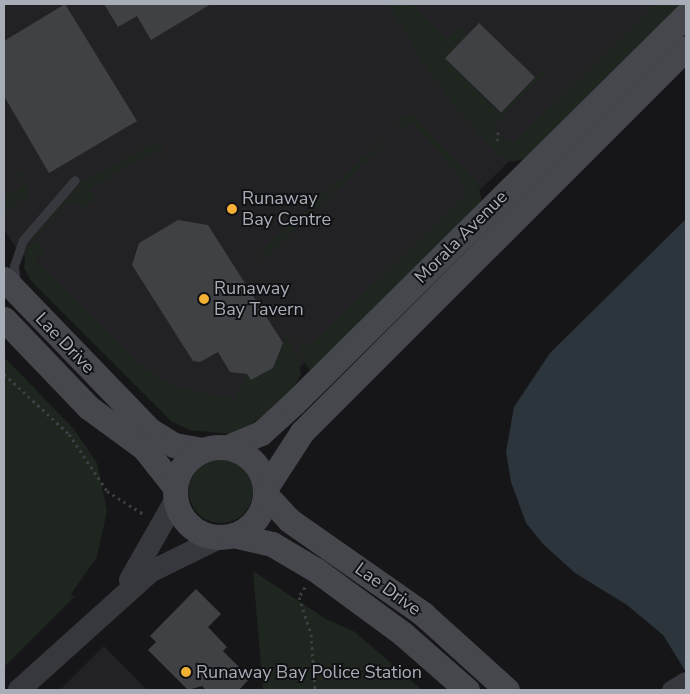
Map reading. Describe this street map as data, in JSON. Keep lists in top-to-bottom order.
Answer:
{
  "streets": {
    "main road": ["Morala Avenue", "Lae Drive"]
  },
  "crossings": [
    ["Morala Avenue", "Lae Drive"]
  ],
  "places": ["Runaway Bay Centre", "Runaway Bay Tavern", "Runaway Bay Police Station"]
}
